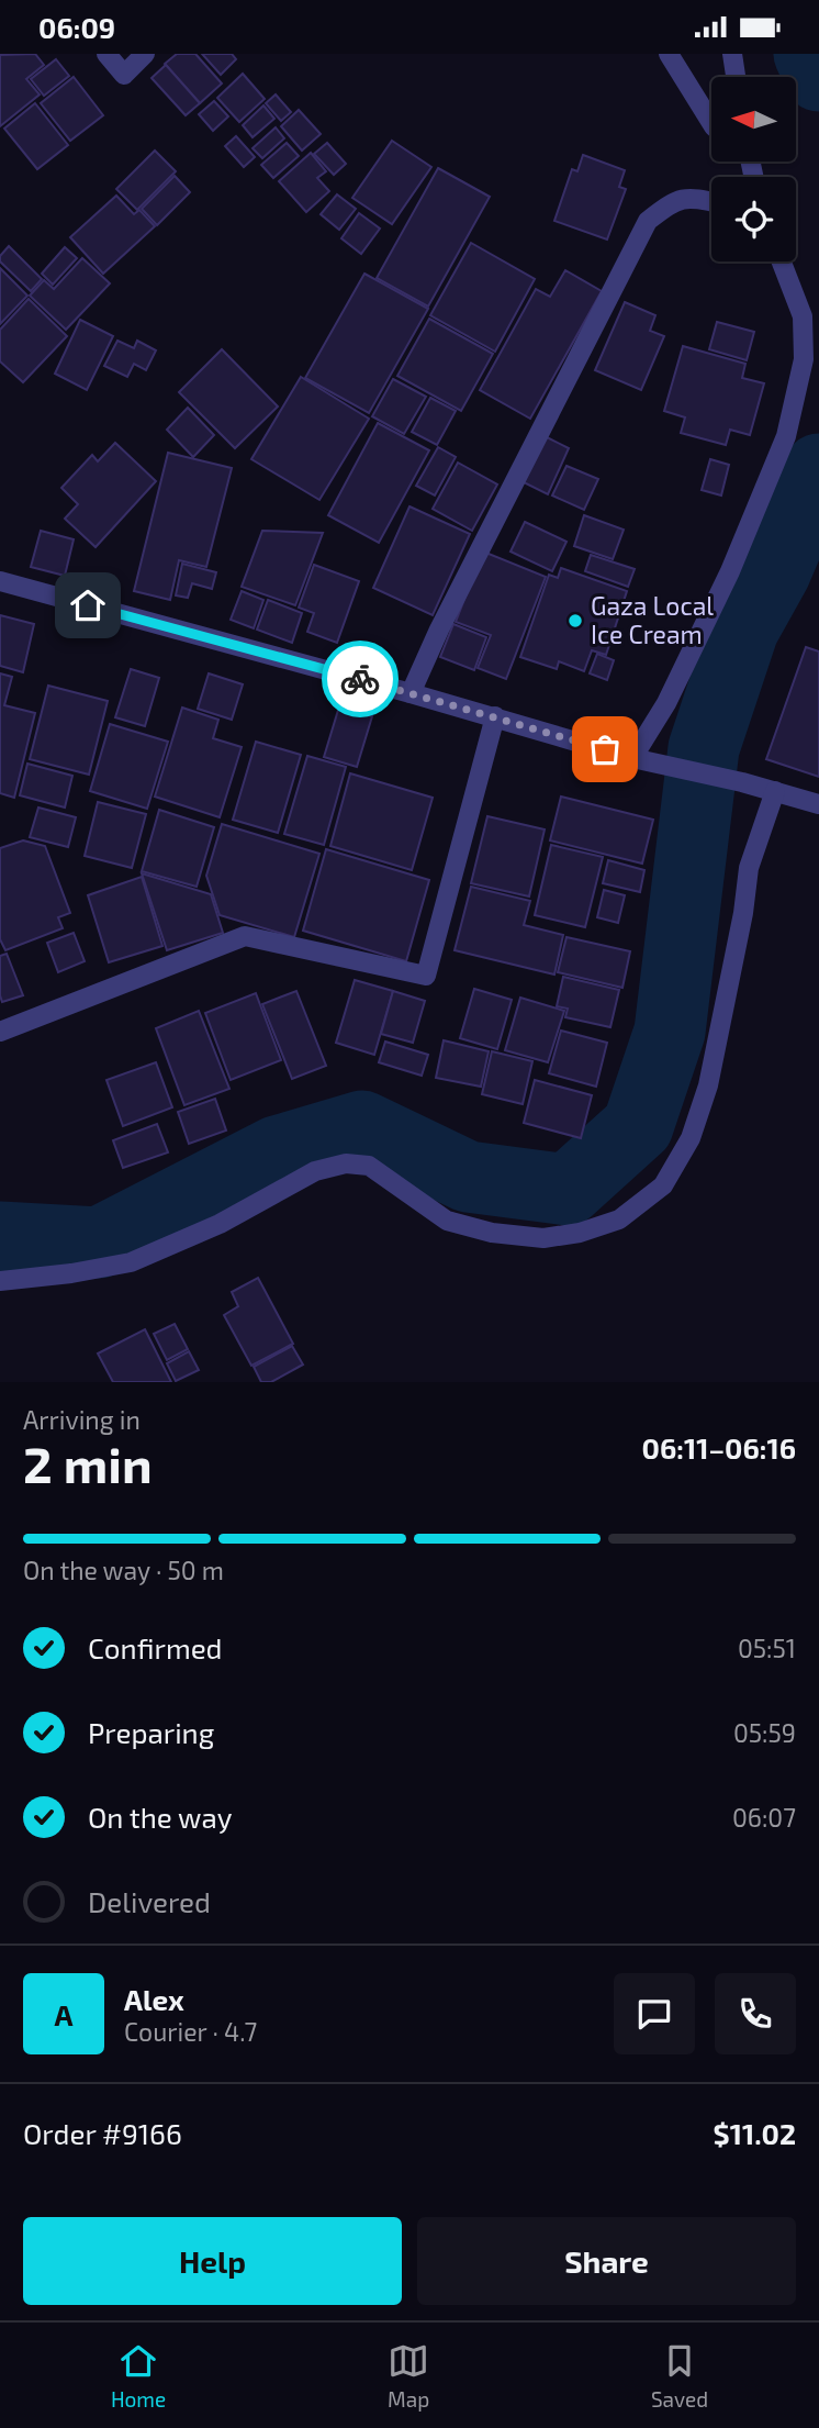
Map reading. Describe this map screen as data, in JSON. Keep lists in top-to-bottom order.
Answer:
{
  "places": ["Gaza Local Ice Cream"],
  "north": "left",
  "page": {
    "status": "06:09",
    "heading": ["2 min", "Arriving in", "06:11–06:16"],
    "panel": [
      "Alex",
      "Courier · 4.7",
      "Order #9166",
      "$11.02"
    ],
    "bar": "On the way · 50 m",
    "list": [
      ["Confirmed", "05:51"],
      ["Preparing", "05:59"],
      ["On the way", "06:07"],
      "Delivered"
    ],
    "round": "A",
    "buttons": ["Help", "Share"],
    "tabs": ["Home", "Map", "Saved"]
  }
}
